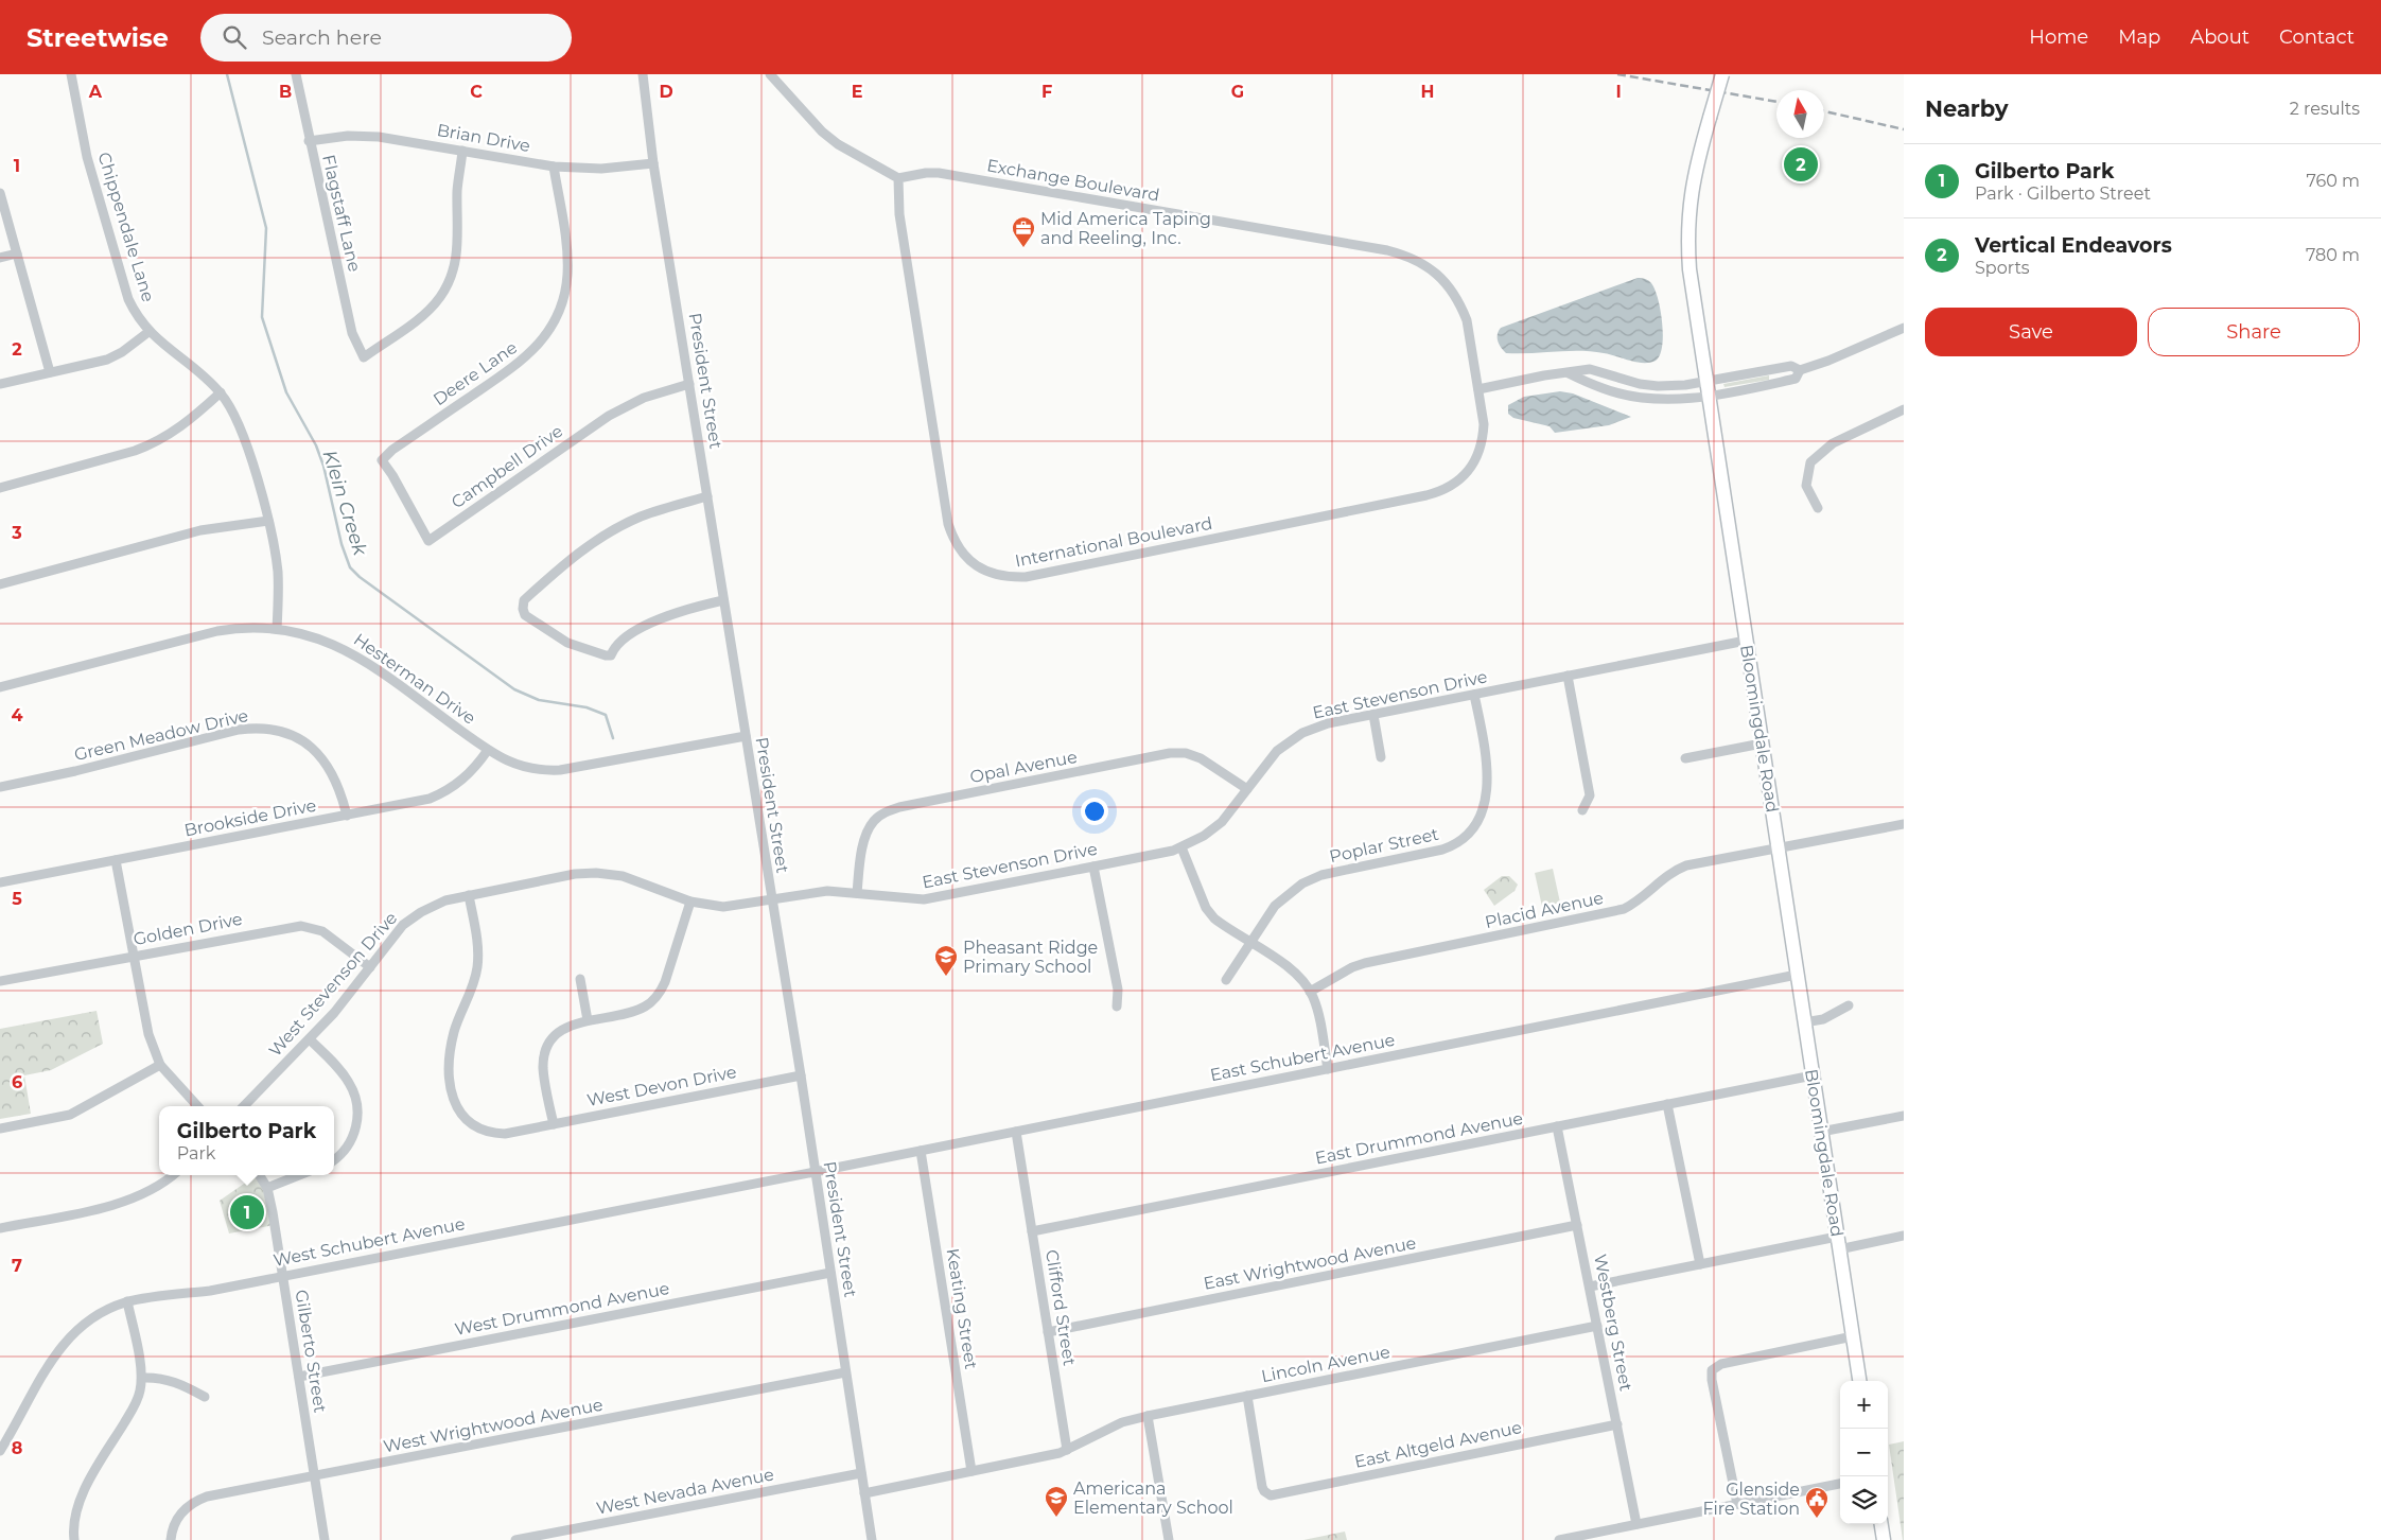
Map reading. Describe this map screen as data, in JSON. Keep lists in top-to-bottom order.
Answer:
{
  "streets": {
    "main road": ["Bloomingdale Road"],
    "street": [
      "Brian Drive",
      "Exchange Boulevard",
      "Flagstaff Lane",
      "Chippendale Lane",
      "Deere Lane",
      "President Street",
      "Campbell Drive",
      "International Boulevard",
      "Hesterman Drive",
      "East Stevenson Drive",
      "Green Meadow Drive",
      "Opal Avenue",
      "Brookside Drive",
      "Poplar Street",
      "Placid Avenue",
      "Golden Drive",
      "West Stevenson Drive",
      "East Schubert Avenue",
      "West Devon Drive",
      "East Drummond Avenue",
      "West Schubert Avenue",
      "East Wrightwood Avenue",
      "Clifford Street",
      "West Drummond Avenue",
      "Keating Street",
      "Westberg Street",
      "Gilberto Street",
      "Lincoln Avenue",
      "West Wrightwood Avenue",
      "East Altgeld Avenue",
      "West Nevada Avenue"
    ]
  },
  "crossings": [
    ["Brian Drive", "Flagstaff Lane"],
    ["Brian Drive", "Deere Lane"],
    ["Brian Drive", "President Street"],
    ["Exchange Boulevard", "International Boulevard"],
    ["Chippendale Lane", "Hesterman Drive"],
    ["Deere Lane", "Campbell Drive"],
    ["President Street", "Campbell Drive"],
    ["President Street", "Hesterman Drive"],
    ["President Street", "East Stevenson Drive"],
    ["President Street", "West Stevenson Drive"],
    ["President Street", "East Schubert Avenue"],
    ["President Street", "West Devon Drive"],
    ["President Street", "West Schubert Avenue"],
    ["President Street", "West Drummond Avenue"],
    ["President Street", "West Wrightwood Avenue"],
    ["President Street", "West Nevada Avenue"],
    ["Hesterman Drive", "Brookside Drive"],
    ["East Stevenson Drive", "Bloomingdale Road"],
    ["East Stevenson Drive", "Opal Avenue"],
    ["East Stevenson Drive", "Poplar Street"],
    ["East Stevenson Drive", "West Stevenson Drive"],
    ["Bloomingdale Road", "Placid Avenue"],
    ["Bloomingdale Road", "East Schubert Avenue"],
    ["Bloomingdale Road", "East Drummond Avenue"],
    ["Green Meadow Drive", "Brookside Drive"],
    ["Golden Drive", "West Stevenson Drive"],
    ["West Stevenson Drive", "West Devon Drive"],
    ["East Schubert Avenue", "West Schubert Avenue"],
    ["East Schubert Avenue", "Clifford Street"],
    ["East Schubert Avenue", "Keating Street"],
    ["East Drummond Avenue", "Clifford Street"],
    ["East Drummond Avenue", "Westberg Street"],
    ["West Schubert Avenue", "Gilberto Street"],
    ["East Wrightwood Avenue", "Clifford Street"],
    ["East Wrightwood Avenue", "Westberg Street"],
    ["Clifford Street", "Lincoln Avenue"],
    ["West Drummond Avenue", "Gilberto Street"],
    ["Westberg Street", "Lincoln Avenue"],
    ["Westberg Street", "East Altgeld Avenue"],
    ["Gilberto Street", "West Wrightwood Avenue"],
    ["Lincoln Avenue", "East Altgeld Avenue"]
  ],
  "water": ["Klein Creek"],
  "places": {
    "office": ["Mid America Taping and Reeling, Inc."],
    "school or university": ["Pheasant Ridge Primary School", "Americana Elementary School"],
    "public building": ["Glenside Fire Station"]
  },
  "north": "top",
  "page": {
    "header": "Streetwise",
    "search": "Search here",
    "nav": [
      "Home",
      "Map",
      "About",
      "Contact"
    ],
    "heading": ["Nearby", "2 results"],
    "list": [
      {
        "mark": "1",
        "name": "Gilberto Park",
        "note": "Park · Gilberto Street",
        "value": "760 m"
      },
      {
        "mark": "2",
        "name": "Vertical Endeavors",
        "note": "Sports",
        "value": "780 m"
      }
    ],
    "pins": ["2", "1"],
    "buttons": ["Save", "Share"],
    "popup": ["Gilberto Park", "Park"],
    "map_buttons": ["+", "−"]
  },
  "grid": {
    "columns": [
      "A",
      "B",
      "C",
      "D",
      "E",
      "F",
      "G",
      "H",
      "I"
    ],
    "rows": [
      "1",
      "2",
      "3",
      "4",
      "5",
      "6",
      "7",
      "8"
    ]
  }
}
